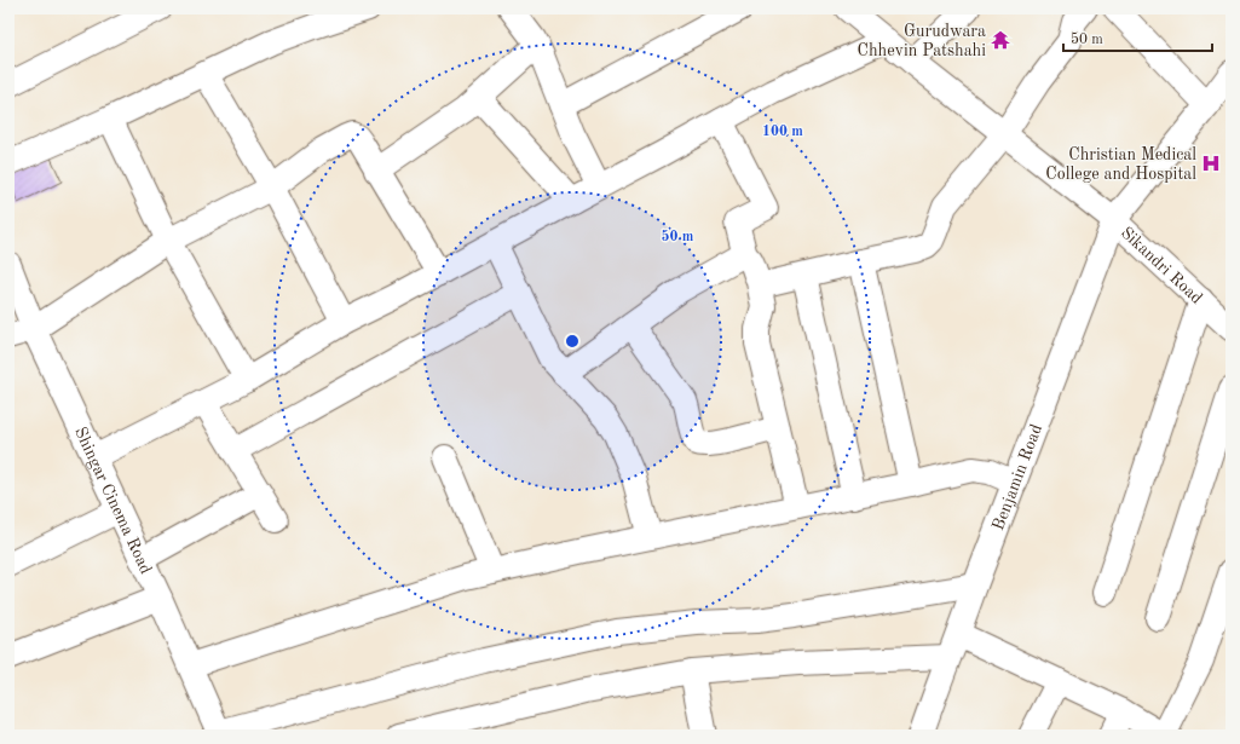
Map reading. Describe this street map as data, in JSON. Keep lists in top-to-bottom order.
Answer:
{
  "streets": {
    "street": ["Sikandri Road", "Benjamin Road", "Shingar Cinema Road"]
  },
  "crossings": [
    ["Sikandri Road", "Benjamin Road"]
  ],
  "places": {
    "temple": ["Gurudwara Chhevin Patshahi"],
    "hospital": ["Christian Medical College and Hospital"]
  },
  "scale_bar": "50 m",
  "rings": ["100 m", "50 m"]
}
